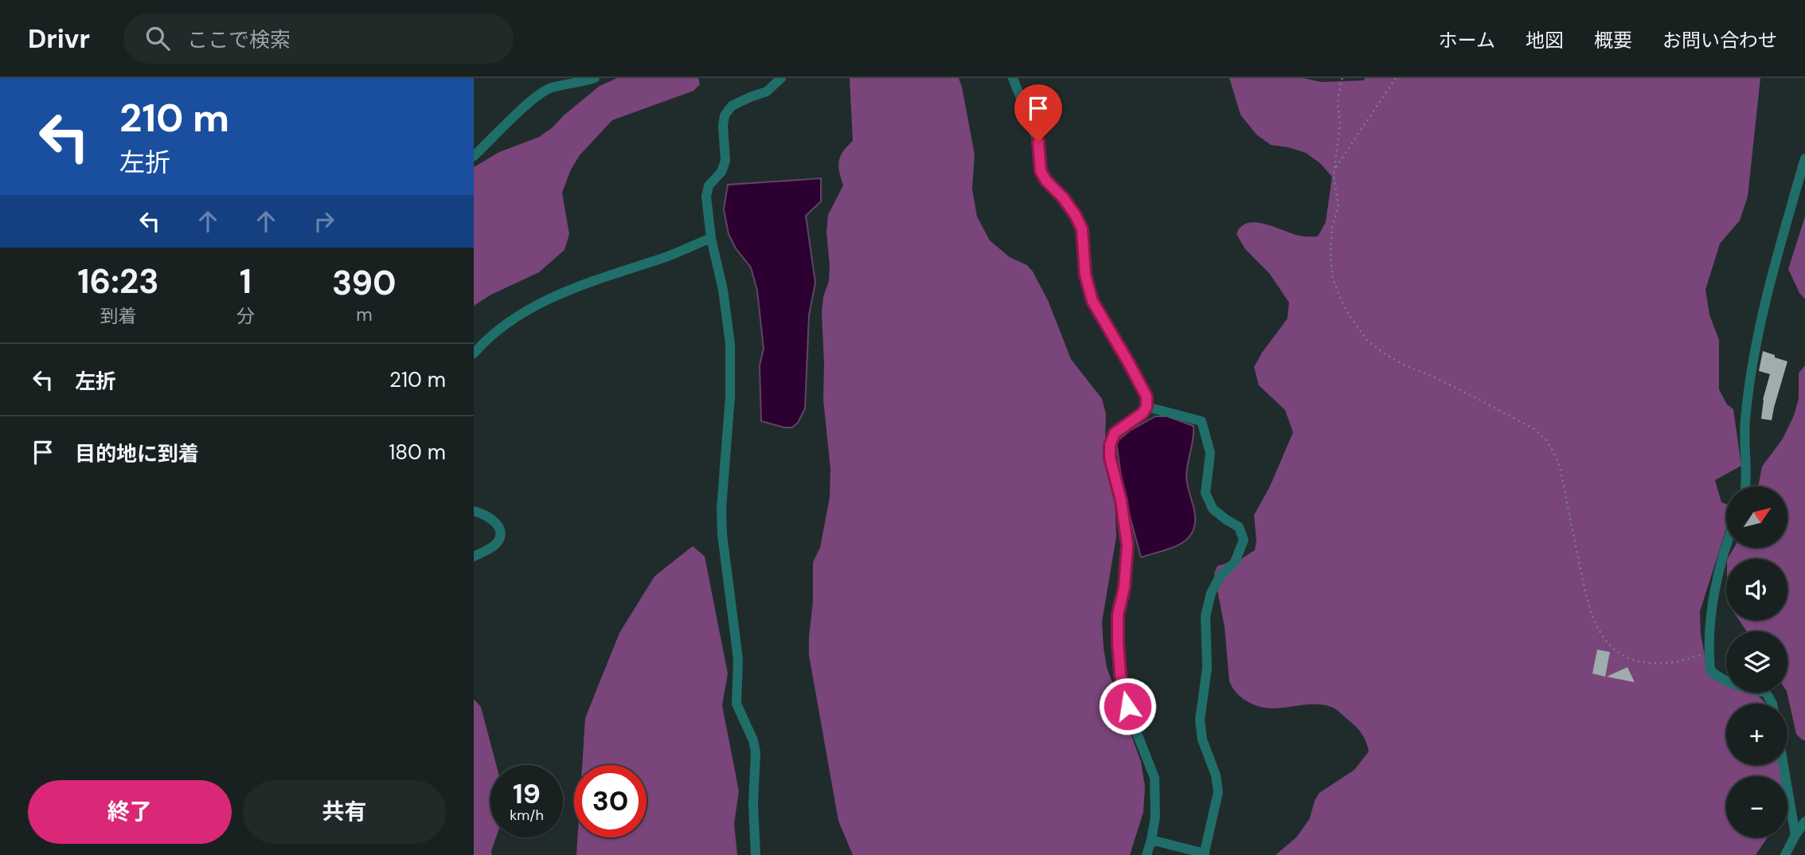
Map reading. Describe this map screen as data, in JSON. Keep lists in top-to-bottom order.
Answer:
{
  "north": "top right",
  "page": {
    "header": "Drivr",
    "search": "ここで検索",
    "nav": [
      "ホーム",
      "地図",
      "概要",
      "お問い合わせ"
    ],
    "turn": ["210 m", "左折"],
    "eta": [
      "16:23",
      "到着",
      "1",
      "分",
      "390",
      "m"
    ],
    "list": [
      {
        "name": "左折",
        "value": "210 m"
      },
      {
        "name": "目的地に到着",
        "value": "180 m"
      }
    ],
    "map_buttons": ["+", "−"],
    "speed": "19 km/h",
    "limit": "30",
    "buttons": ["終了", "共有"]
  }
}
